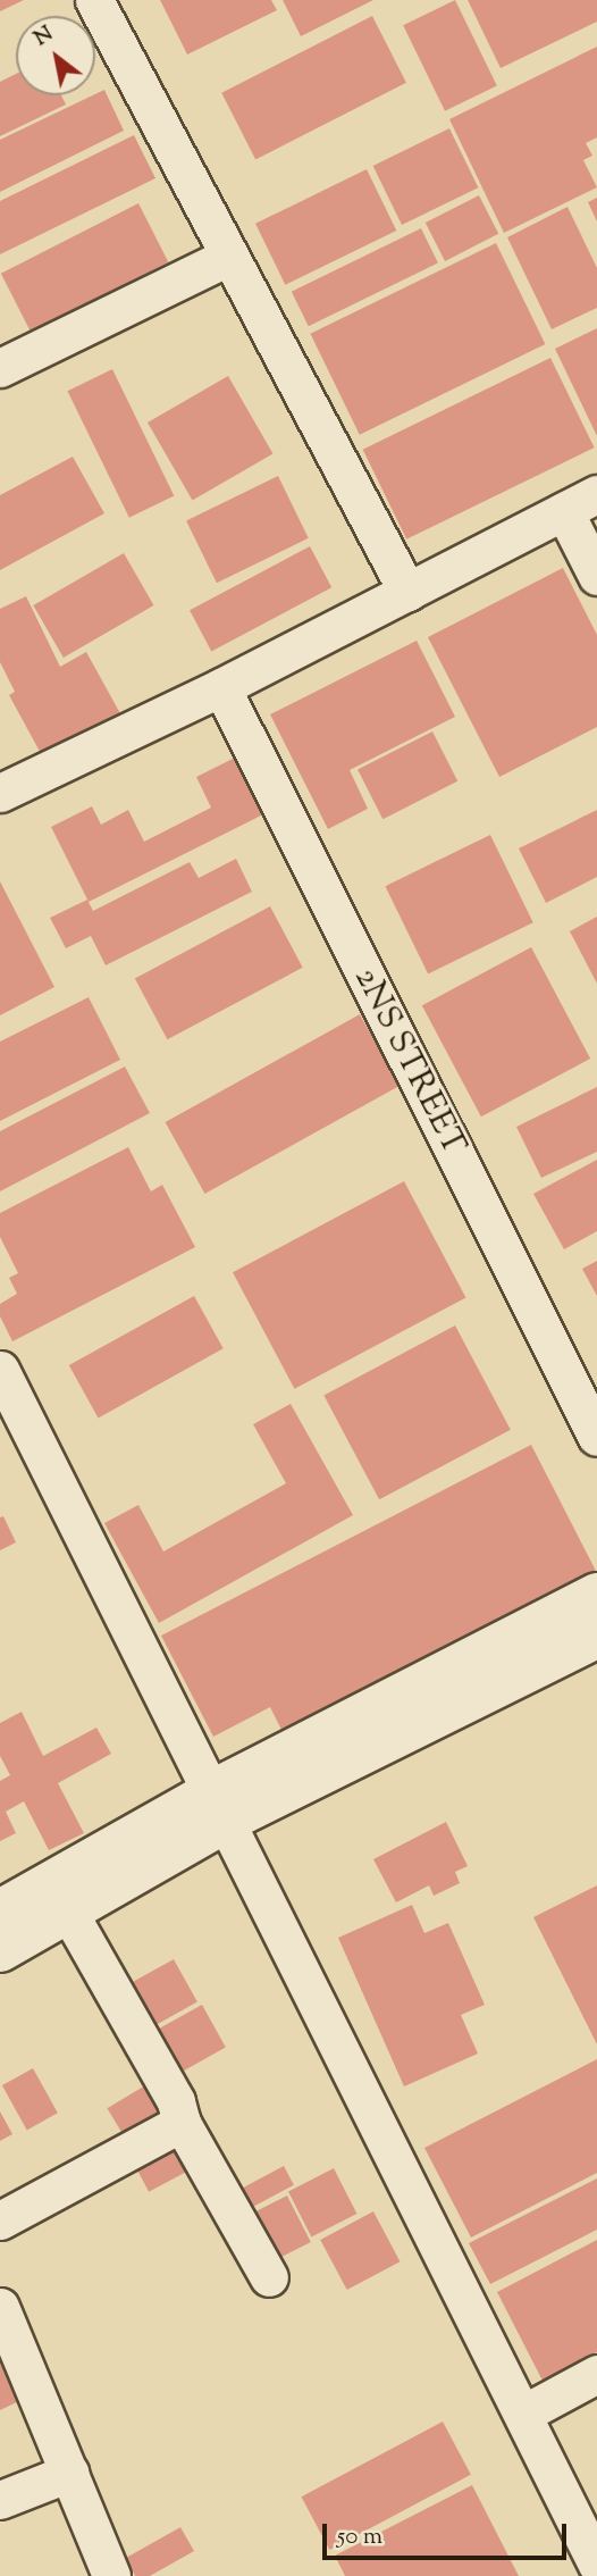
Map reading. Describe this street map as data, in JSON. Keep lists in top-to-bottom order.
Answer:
{
  "streets": {
    "street": ["2NS STREET"]
  },
  "scale_bar": "50 m",
  "north": "top left"
}
